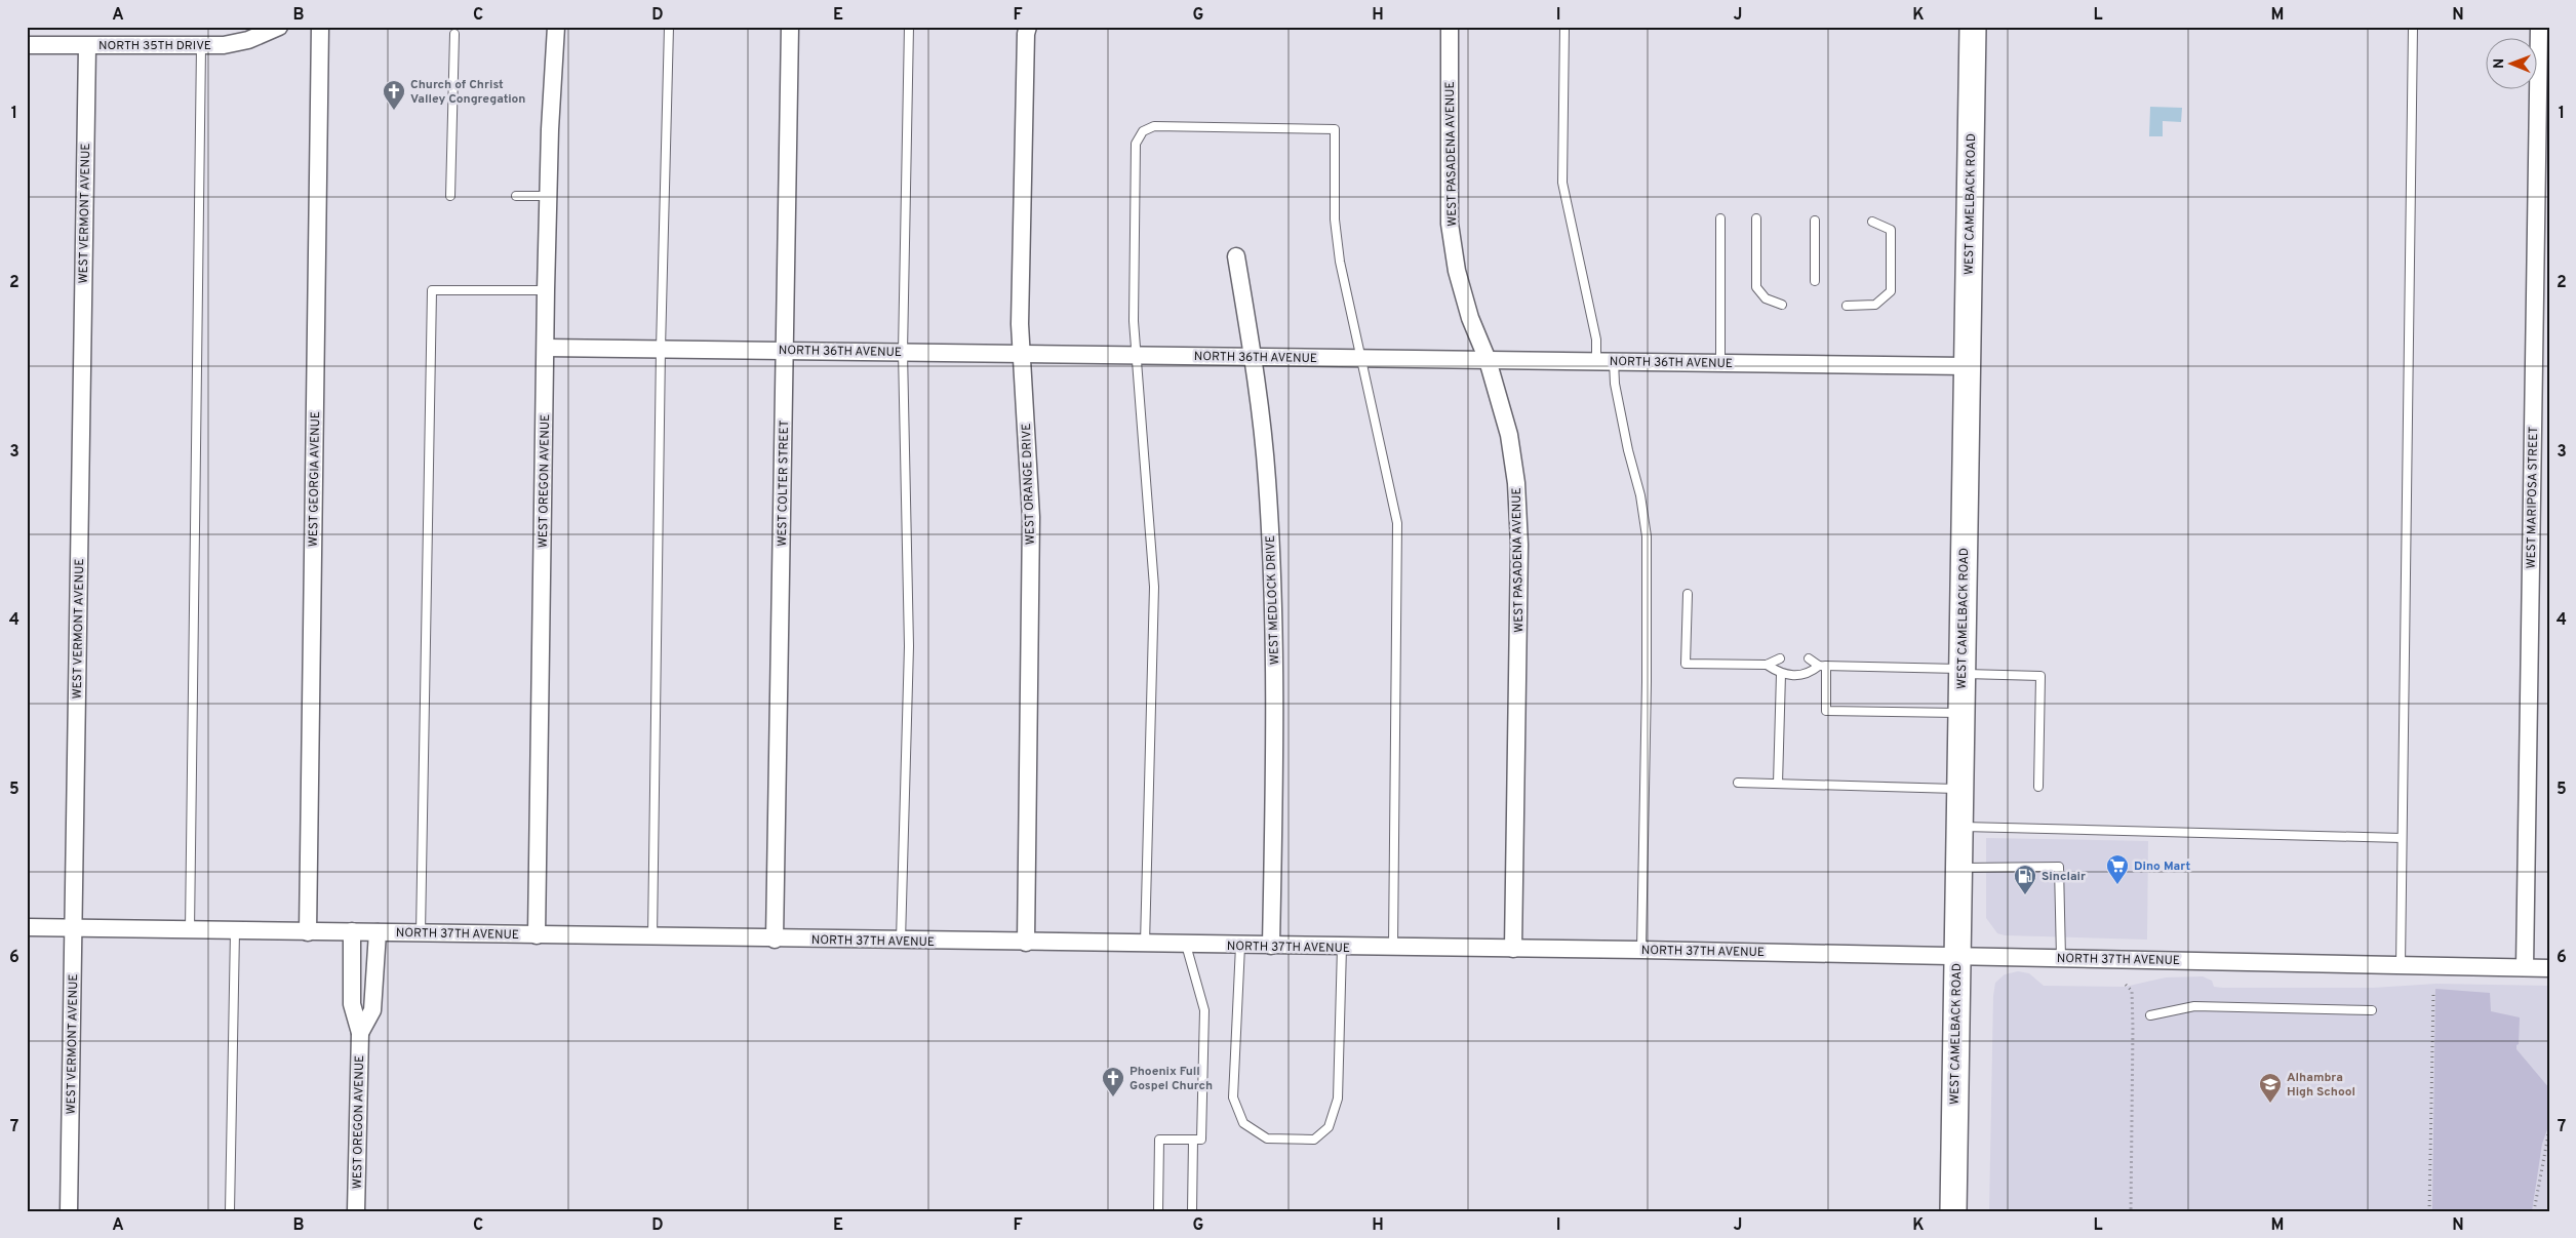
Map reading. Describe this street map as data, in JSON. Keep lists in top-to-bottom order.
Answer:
{
  "streets": {
    "main road": ["WEST CAMELBACK ROAD"],
    "street": [
      "NORTH 35TH DRIVE",
      "WEST PASADENA AVENUE",
      "WEST VERMONT AVENUE",
      "NORTH 36TH AVENUE",
      "WEST GEORGIA AVENUE",
      "WEST OREGON AVENUE",
      "WEST COLTER STREET",
      "WEST ORANGE DRIVE",
      "WEST MARIPOSA STREET",
      "WEST MEDLOCK DRIVE",
      "NORTH 37TH AVENUE"
    ]
  },
  "crossings": [
    ["NORTH 35TH DRIVE", "WEST VERMONT AVENUE"],
    ["WEST PASADENA AVENUE", "NORTH 36TH AVENUE"],
    ["WEST PASADENA AVENUE", "NORTH 37TH AVENUE"],
    ["WEST CAMELBACK ROAD", "NORTH 36TH AVENUE"],
    ["WEST CAMELBACK ROAD", "NORTH 37TH AVENUE"],
    ["WEST VERMONT AVENUE", "NORTH 37TH AVENUE"],
    ["NORTH 36TH AVENUE", "WEST OREGON AVENUE"],
    ["NORTH 36TH AVENUE", "WEST COLTER STREET"],
    ["NORTH 36TH AVENUE", "WEST ORANGE DRIVE"],
    ["NORTH 36TH AVENUE", "WEST MEDLOCK DRIVE"],
    ["WEST GEORGIA AVENUE", "NORTH 37TH AVENUE"],
    ["WEST OREGON AVENUE", "NORTH 37TH AVENUE"],
    ["WEST COLTER STREET", "NORTH 37TH AVENUE"],
    ["WEST ORANGE DRIVE", "NORTH 37TH AVENUE"],
    ["WEST MARIPOSA STREET", "NORTH 37TH AVENUE"],
    ["WEST MEDLOCK DRIVE", "NORTH 37TH AVENUE"]
  ],
  "places": {
    "church": ["Church of Christ Valley Congregation", "Phoenix Full Gospel Church"],
    "supermarket": ["Dino Mart"],
    "fuel station": ["Sinclair"],
    "school or university": ["Alhambra High School"]
  },
  "north": "left",
  "grid": {
    "columns": [
      "A",
      "B",
      "C",
      "D",
      "E",
      "F",
      "G",
      "H",
      "I",
      "J",
      "K",
      "L",
      "M",
      "N"
    ],
    "rows": [
      "1",
      "2",
      "3",
      "4",
      "5",
      "6",
      "7"
    ]
  }
}
